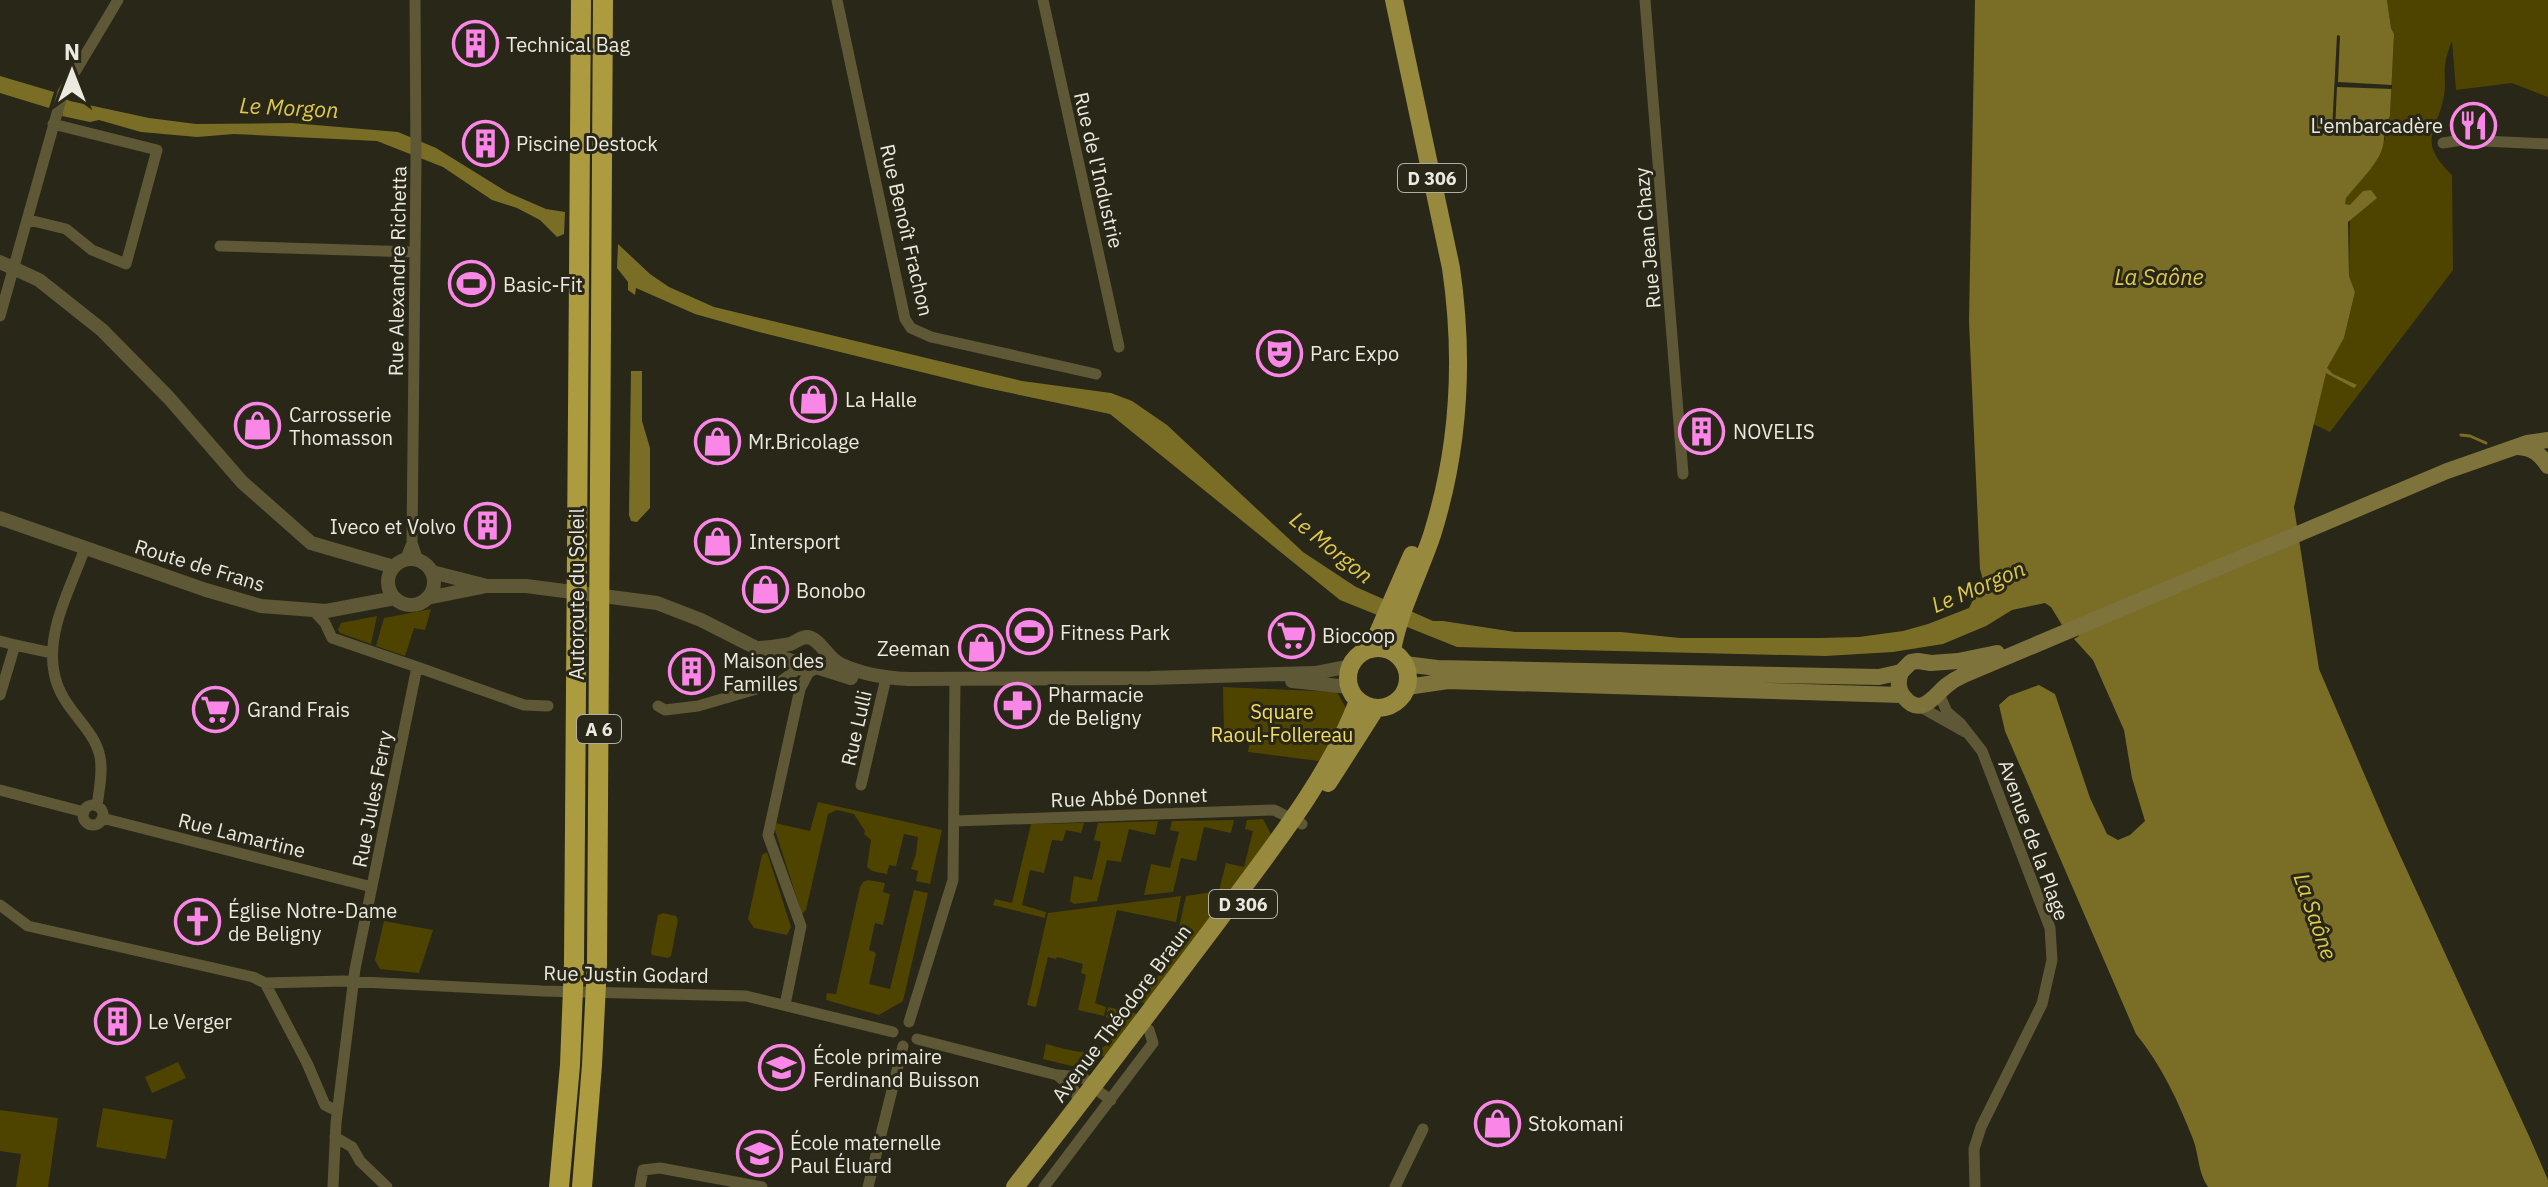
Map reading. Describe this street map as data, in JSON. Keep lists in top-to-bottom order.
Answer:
{
  "streets": {
    "highway": ["Autoroute du Soleil", "A 6"],
    "main road": ["D 306", "Avenue Théodore Braun"],
    "street": [
      "Rue de l'Industrie",
      "Rue Benoît Frachon",
      "Rue Jean Chazy",
      "Rue Alexandre Richetta",
      "Route de Frans",
      "Rue Lulli",
      "Rue Abbé Donnet",
      "Rue Jules Ferry",
      "Rue Lamartine",
      "Avenue de la Plage",
      "Rue Justin Godard"
    ]
  },
  "crossings": [
    ["D 306", "Avenue Théodore Braun"],
    ["Rue Alexandre Richetta", "Route de Frans"],
    ["Rue Abbé Donnet", "Avenue Théodore Braun"],
    ["Rue Jules Ferry", "Rue Lamartine"],
    ["Rue Jules Ferry", "Rue Justin Godard"]
  ],
  "water": ["Le Morgon", "La Saône"],
  "parks": ["Square Raoul-Follereau"],
  "places": {
    "building": [
      "Technical Bag",
      "Piscine Destock",
      "NOVELIS",
      "Iveco et Volvo",
      "Maison des Familles",
      "Le Verger"
    ],
    "restaurant": ["L'embarcadère"],
    "sports": ["Basic-Fit", "Fitness Park"],
    "theatre": ["Parc Expo"],
    "shop": [
      "La Halle",
      "Carrosserie Thomasson",
      "Mr.Bricolage",
      "Intersport",
      "Bonobo",
      "Zeeman",
      "Stokomani"
    ],
    "supermarket": ["Biocoop", "Grand Frais"],
    "pharmacy": ["Pharmacie de Beligny"],
    "church": ["Église Notre-Dame de Beligny"],
    "school or university": ["École primaire Ferdinand Buisson", "École maternelle Paul Éluard"]
  },
  "north": "top"
}
